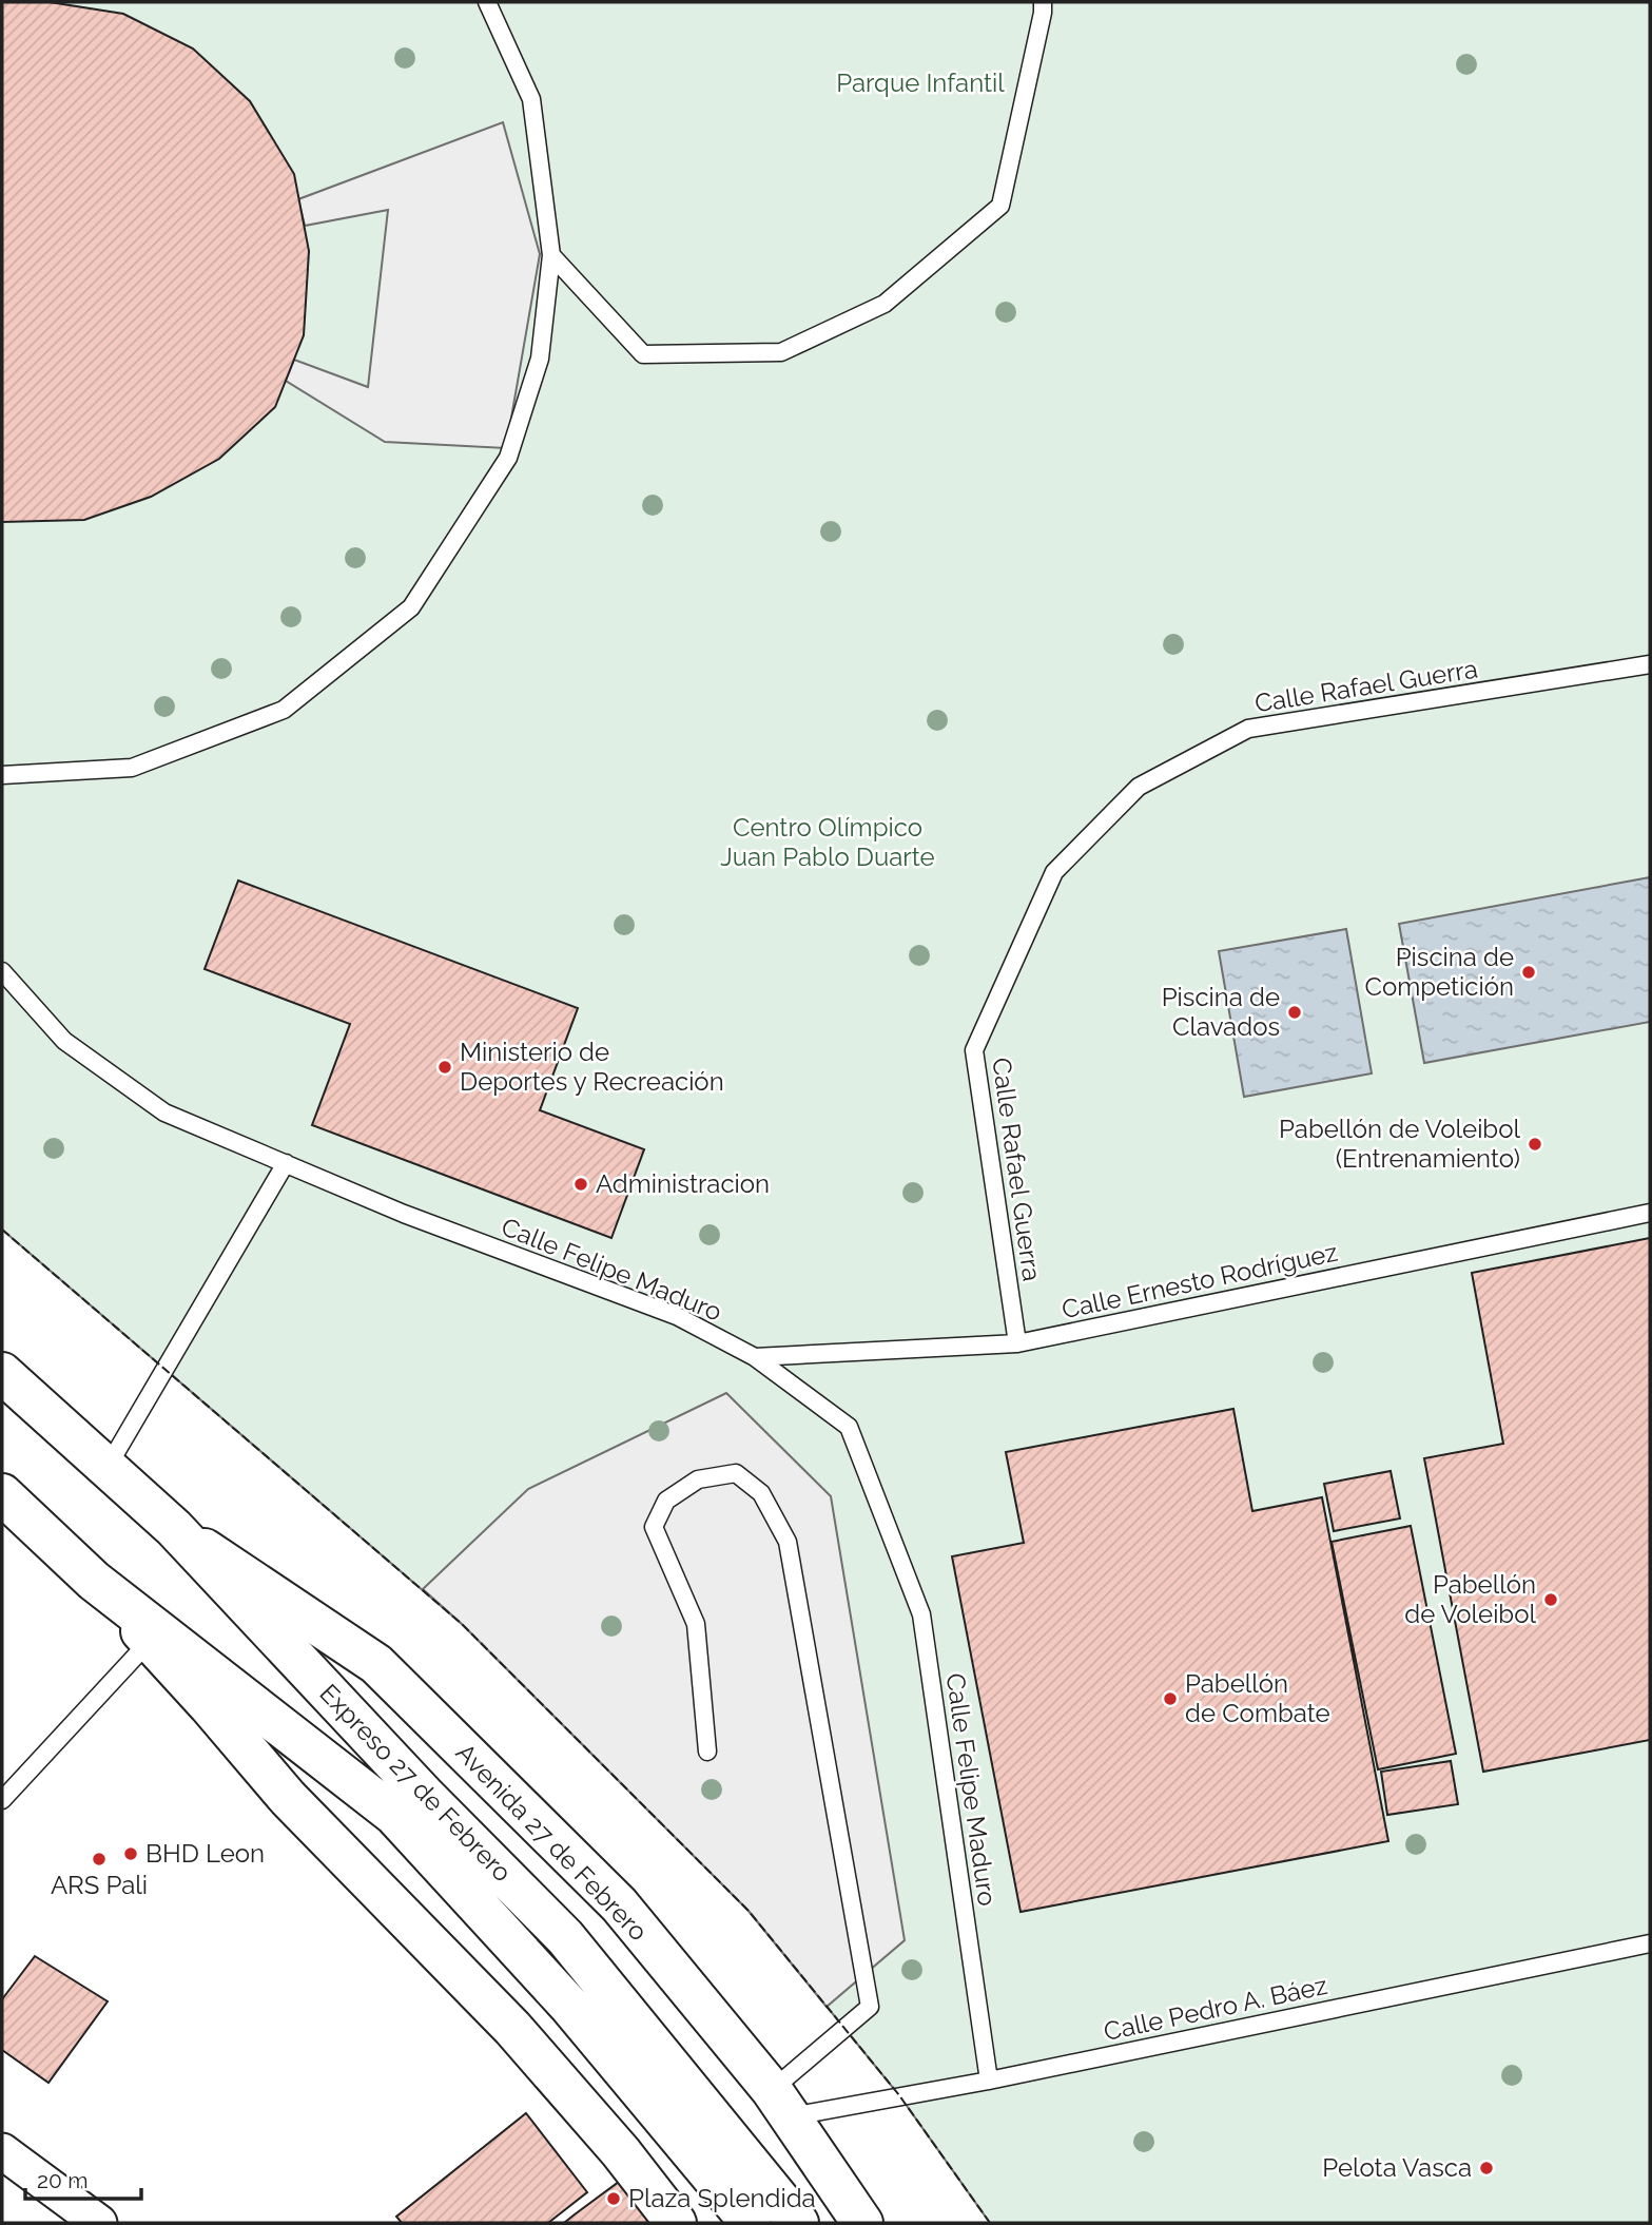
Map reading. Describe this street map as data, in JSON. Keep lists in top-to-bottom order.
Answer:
{
  "streets": {
    "main road": ["Expreso 27 de Febrero", "Avenida 27 de Febrero"],
    "lane": [
      "Calle Rafael Guerra",
      "Calle Felipe Maduro",
      "Calle Ernesto Rodríguez",
      "Calle Pedro A. Báez"
    ]
  },
  "crossings": [
    ["Calle Rafael Guerra", "Calle Ernesto Rodríguez"],
    ["Calle Felipe Maduro", "Calle Ernesto Rodríguez"],
    ["Calle Felipe Maduro", "Calle Pedro A. Báez"],
    ["Expreso 27 de Febrero", "Avenida 27 de Febrero"],
    ["Avenida 27 de Febrero", "Calle Pedro A. Báez"]
  ],
  "parks": ["Parque Infantil", "Centro Olímpico Juan Pablo Duarte"],
  "places": [
    "Piscina de Competición",
    "Piscina de Clavados",
    "Ministerio de Deportes y Recreación",
    "Pabellón de Voleibol (Entrenamiento)",
    "Administracion",
    "Pabellón de Voleibol",
    "Pabellón de Combate",
    "BHD Leon",
    "ARS Pali",
    "Pelota Vasca",
    "Plaza Splendida"
  ],
  "scale_bar": "20 m"
}
